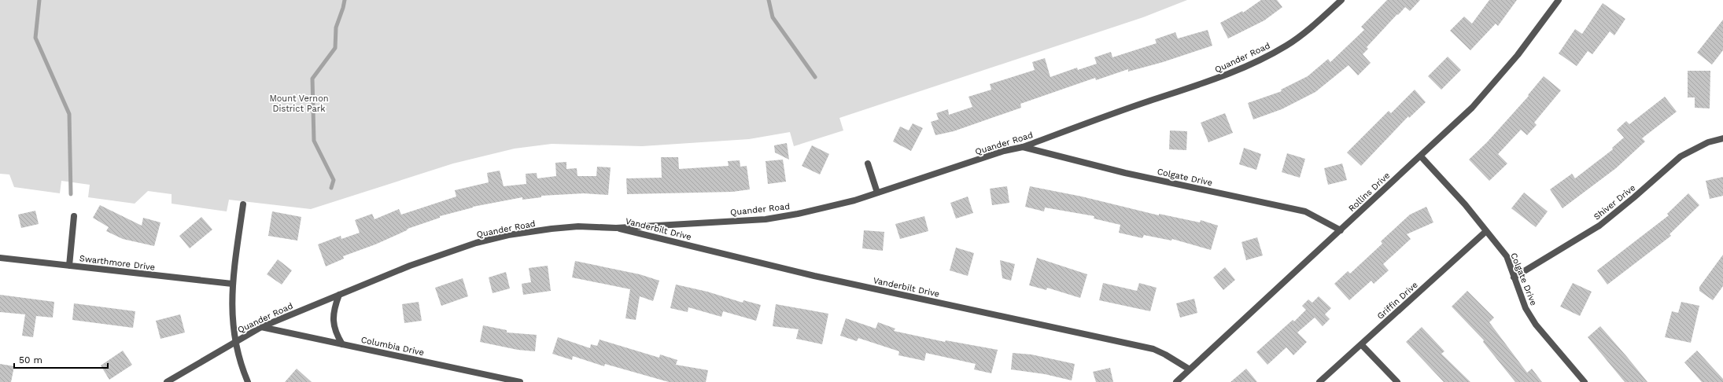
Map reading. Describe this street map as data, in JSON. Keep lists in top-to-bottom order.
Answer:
{
  "streets": {
    "street": [
      "Quander Road",
      "Colgate Drive",
      "Rollins Drive",
      "Shiver Drive",
      "Vanderbilt Drive",
      "Swarthmore Drive",
      "Griffin Drive",
      "Columbia Drive"
    ]
  },
  "crossings": [
    ["Quander Road", "Colgate Drive"],
    ["Quander Road", "Vanderbilt Drive"],
    ["Quander Road", "Columbia Drive"],
    ["Colgate Drive", "Rollins Drive"],
    ["Colgate Drive", "Shiver Drive"],
    ["Colgate Drive", "Griffin Drive"],
    ["Rollins Drive", "Vanderbilt Drive"]
  ],
  "parks": ["Mount Vernon District Park"],
  "scale_bar": "50 m"
}
